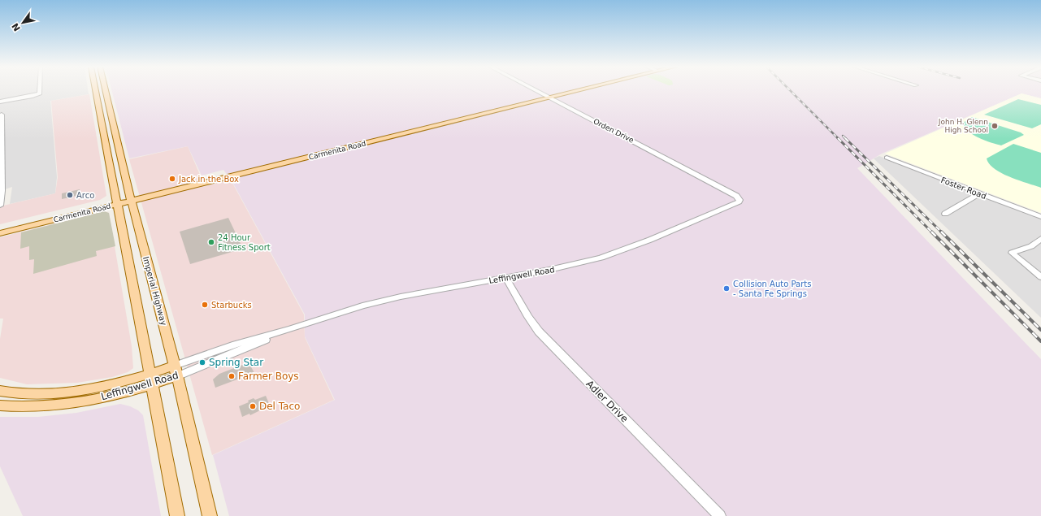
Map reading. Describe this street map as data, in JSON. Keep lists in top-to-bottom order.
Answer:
{
  "streets": {
    "main road": ["Carmenita Road", "Leffingwell Road", "Imperial Highway"],
    "street": ["Orden Drive", "Foster Road", "Adler Drive"]
  },
  "crossings": [
    ["Orden Drive", "Carmenita Road"],
    ["Orden Drive", "Leffingwell Road"],
    ["Carmenita Road", "Imperial Highway"],
    ["Leffingwell Road", "Imperial Highway"],
    ["Leffingwell Road", "Adler Drive"]
  ],
  "places": [
    "John H. Glenn High School",
    "Jack in the Box",
    "Arco",
    "24 Hour Fitness Sport",
    "Collision Auto Parts - Santa Fe Springs",
    "Starbucks",
    "Spring Star",
    "Farmer Boys",
    "Del Taco"
  ],
  "north": "bottom left"
}
